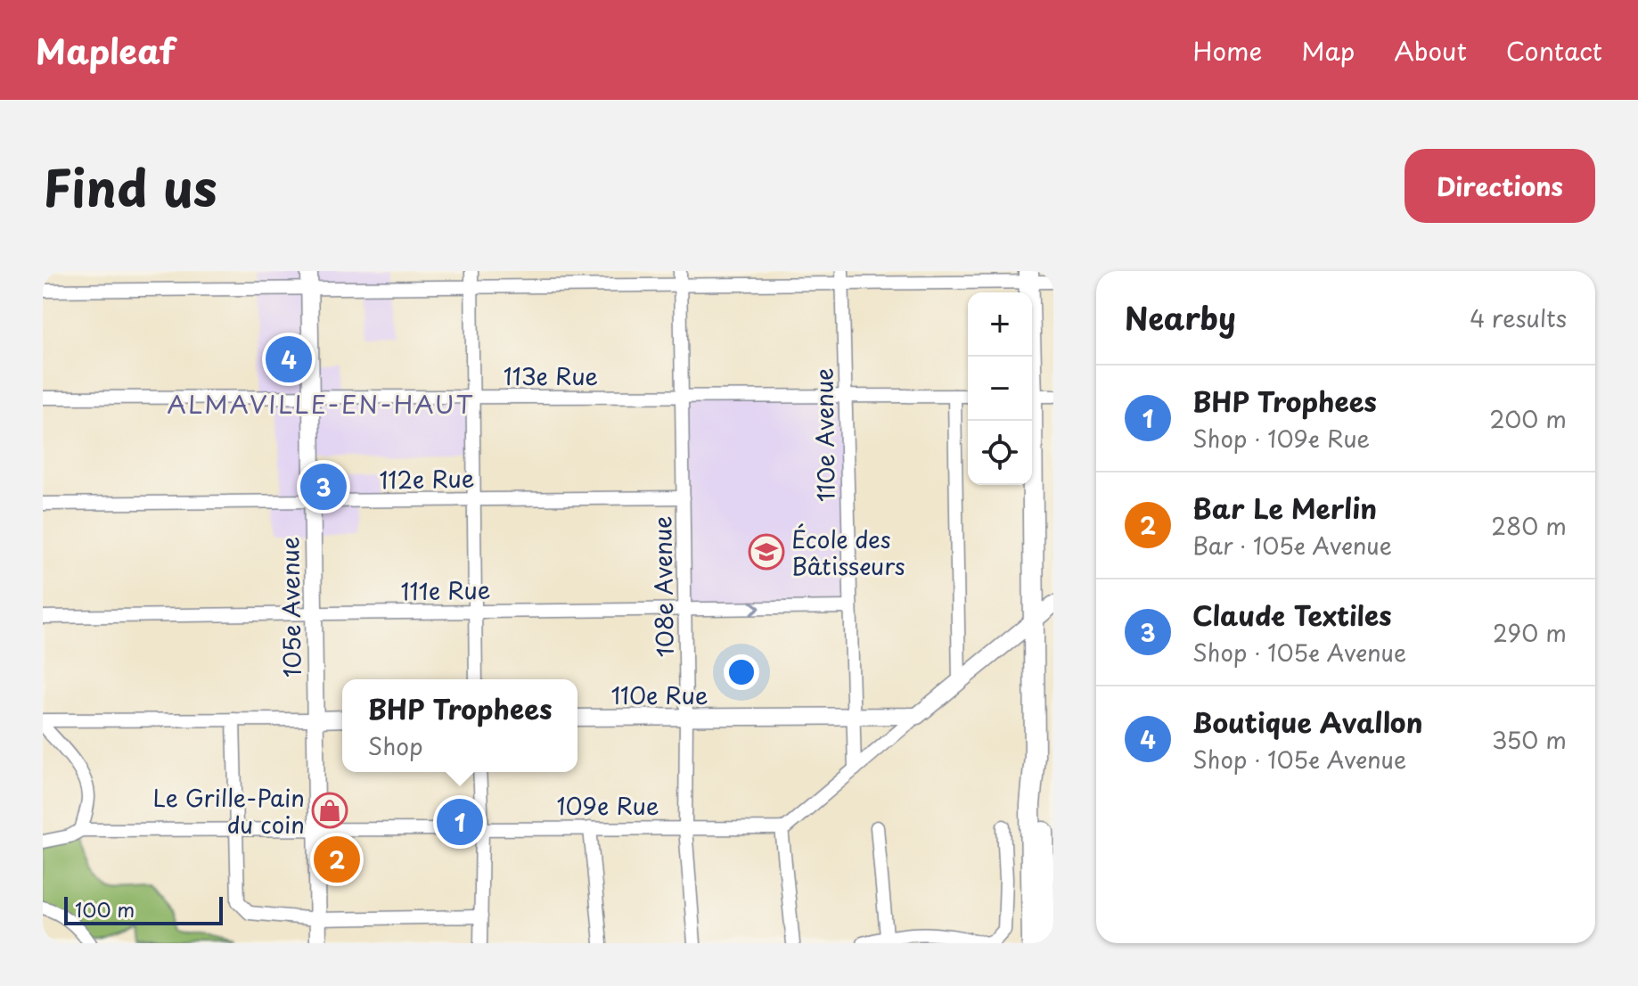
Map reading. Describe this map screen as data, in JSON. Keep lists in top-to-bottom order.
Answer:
{
  "streets": {
    "street": [
      "113e Rue",
      "110e Avenue",
      "112e Rue",
      "108e Avenue",
      "111e Rue",
      "105e Avenue",
      "110e Rue",
      "109e Rue"
    ]
  },
  "crossings": [
    ["113e Rue", "110e Avenue"],
    ["113e Rue", "108e Avenue"],
    ["113e Rue", "105e Avenue"],
    ["110e Avenue", "111e Rue"],
    ["110e Avenue", "110e Rue"],
    ["112e Rue", "108e Avenue"],
    ["112e Rue", "105e Avenue"],
    ["108e Avenue", "111e Rue"],
    ["108e Avenue", "110e Rue"],
    ["108e Avenue", "109e Rue"],
    ["111e Rue", "105e Avenue"],
    ["105e Avenue", "109e Rue"]
  ],
  "districts": ["ALMAVILLE-EN-HAUT"],
  "places": {
    "school or university": ["École des Bâtisseurs"],
    "shop": ["Le Grille-Pain du coin"]
  },
  "scale_bar": "100 m",
  "page": {
    "header": "Mapleaf",
    "nav": [
      "Home",
      "Map",
      "About",
      "Contact"
    ],
    "title": "Find us",
    "buttons": "Directions",
    "heading": ["Nearby", "4 results"],
    "map_buttons": ["+", "−"],
    "pins": [
      "4",
      "3",
      "1",
      "2"
    ],
    "list": [
      {
        "mark": "1",
        "name": "BHP Trophees",
        "note": "Shop · 109e Rue",
        "value": "200 m"
      },
      {
        "mark": "2",
        "name": "Bar Le Merlin",
        "note": "Bar · 105e Avenue",
        "value": "280 m"
      },
      {
        "mark": "3",
        "name": "Claude Textiles",
        "note": "Shop · 105e Avenue",
        "value": "290 m"
      },
      {
        "mark": "4",
        "name": "Boutique Avallon",
        "note": "Shop · 105e Avenue",
        "value": "350 m"
      }
    ],
    "popup": ["BHP Trophees", "Shop"],
    "scale": "100 m"
  }
}
